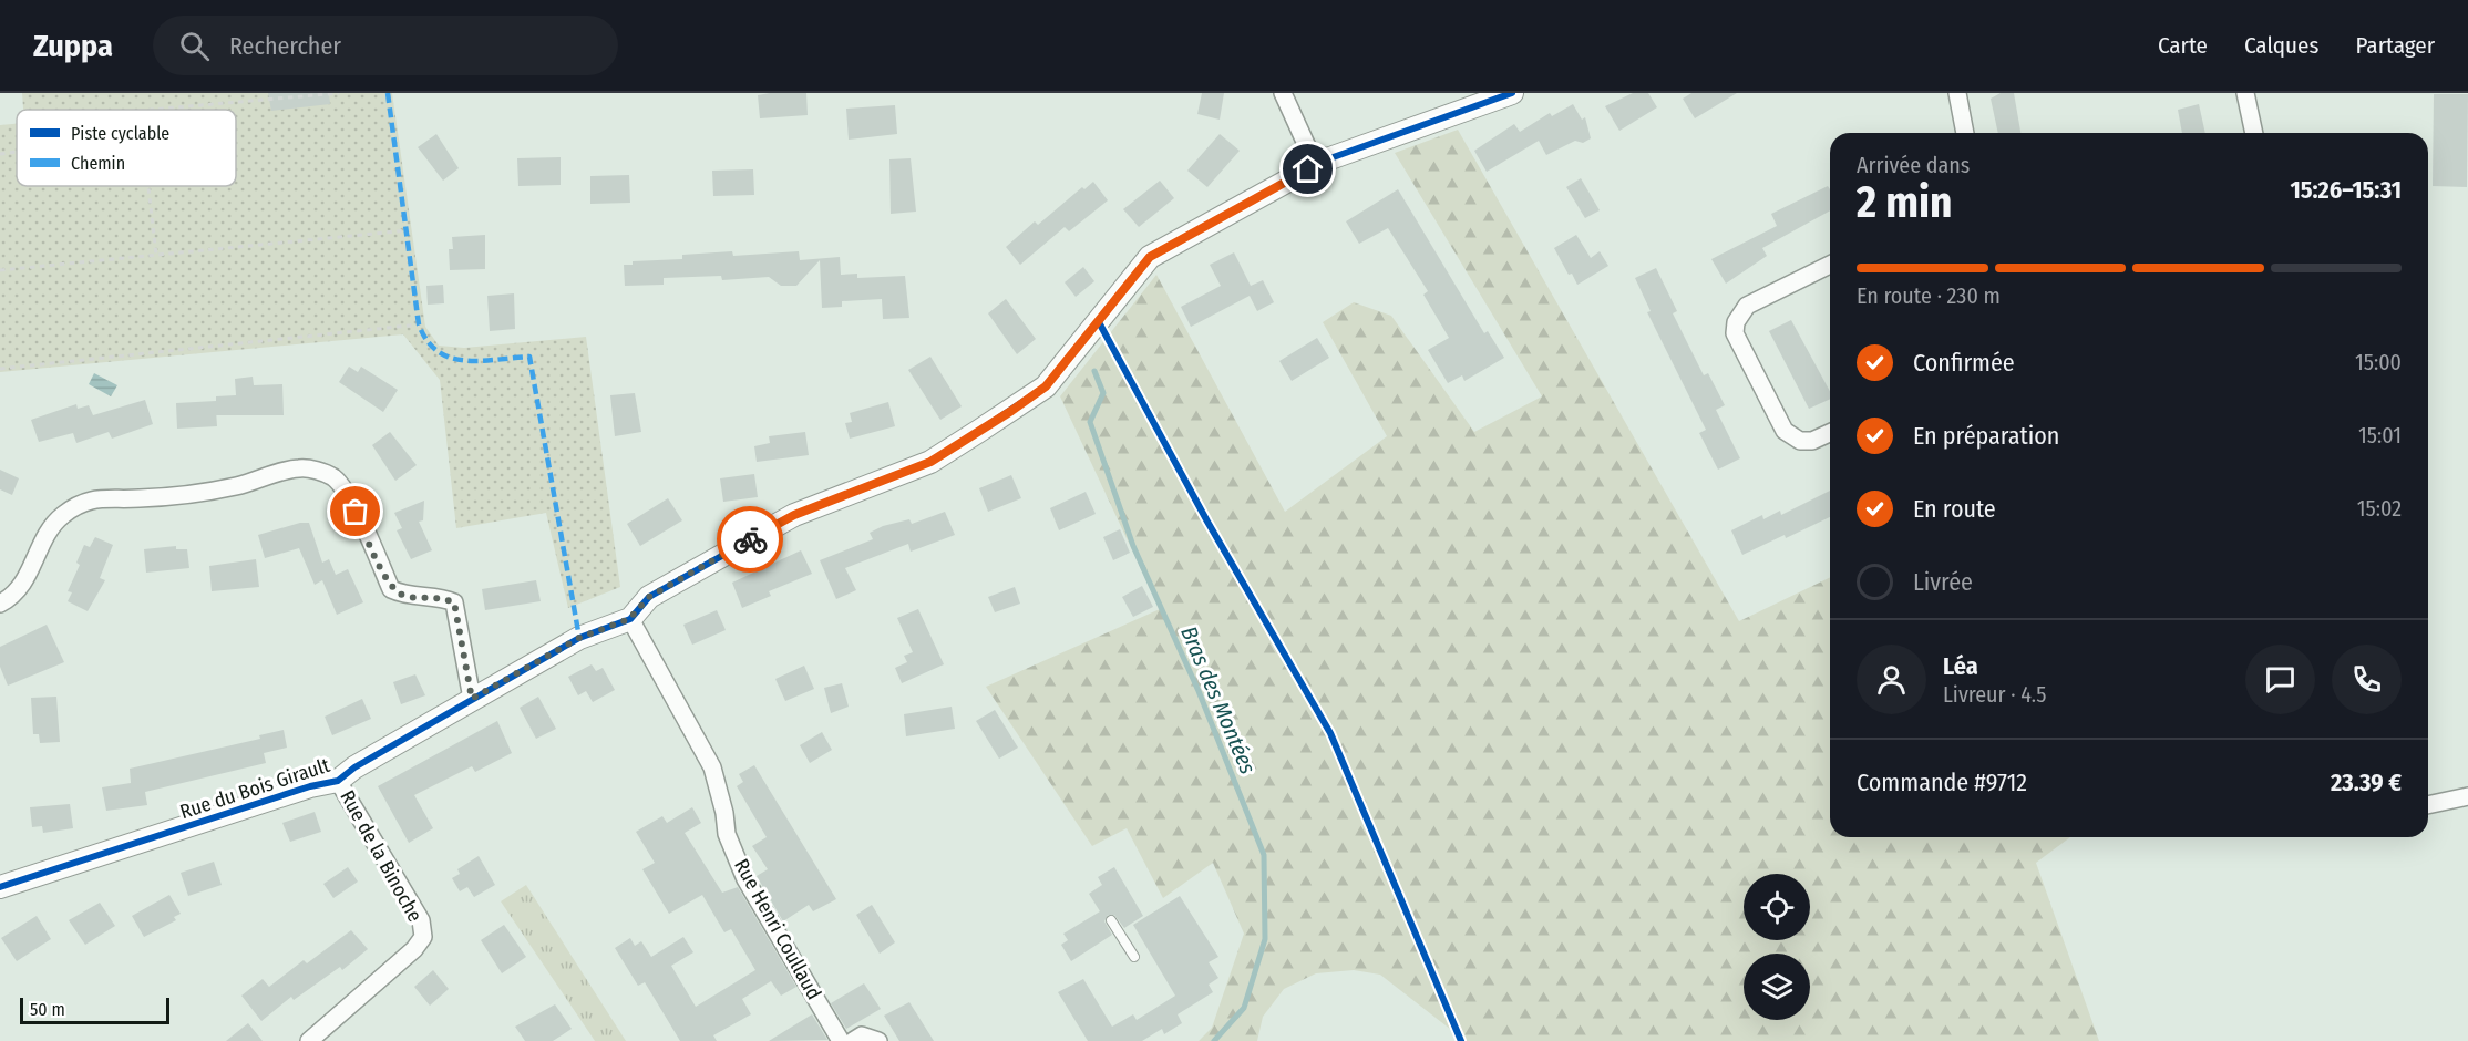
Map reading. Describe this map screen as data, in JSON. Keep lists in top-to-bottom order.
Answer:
{
  "streets": {
    "street": ["Rue du Bois Girault", "Rue de la Binoche", "Rue Henri Coullaud"]
  },
  "crossings": [
    ["Rue du Bois Girault", "Rue de la Binoche"],
    ["Rue du Bois Girault", "Rue Henri Coullaud"]
  ],
  "water": ["Bras des Montées"],
  "legend": ["Piste cyclable", "Chemin"],
  "scale_bar": "50 m",
  "page": {
    "header": "Zuppa",
    "search": "Rechercher",
    "nav": ["Carte", "Calques", "Partager"],
    "heading": ["2 min", "Arrivée dans", "15:26–15:31"],
    "panel": [
      "Léa",
      "Livreur · 4.5",
      "Commande #9712",
      "23.39 €"
    ],
    "bar": "En route · 230 m",
    "list": [
      ["Confirmée", "15:00"],
      ["En préparation", "15:01"],
      ["En route", "15:02"],
      "Livrée"
    ],
    "scale": "50 m"
  }
}
